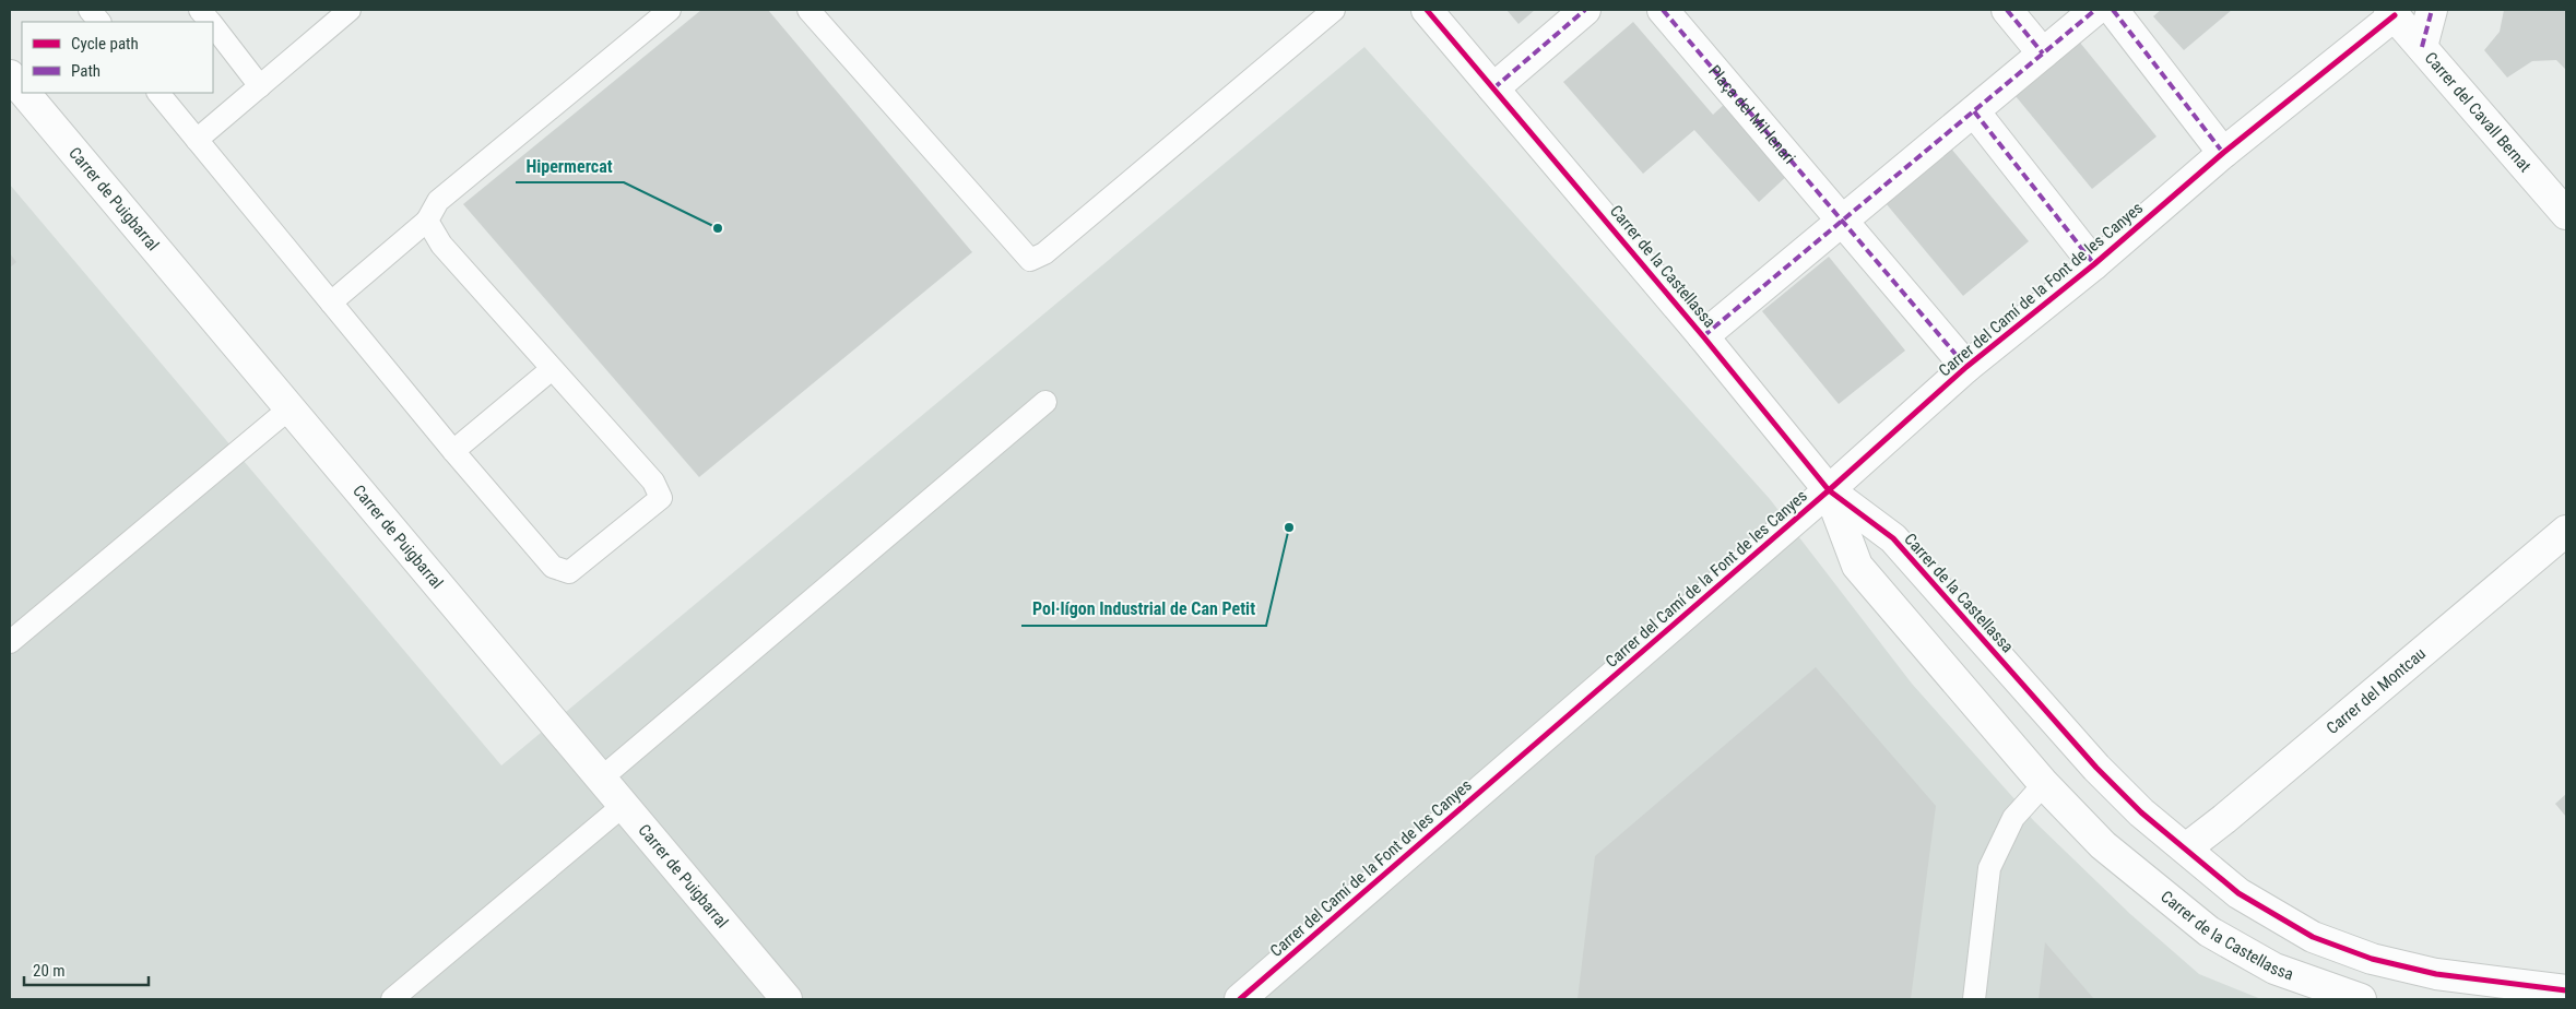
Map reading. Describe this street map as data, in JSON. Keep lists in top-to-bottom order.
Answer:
{
  "streets": {
    "street": [
      "Carrer del Cavall Bernat",
      "Plaça del Mil-lenari",
      "Carrer de Puigbarral",
      "Carrer de la Castellassa",
      "Carrer del Camí de la Font de les Canyes",
      "Carrer del Montcau"
    ]
  },
  "crossings": [
    ["Carrer del Cavall Bernat", "Carrer del Camí de la Font de les Canyes"],
    ["Plaça del Mil-lenari", "Carrer del Camí de la Font de les Canyes"],
    ["Carrer de la Castellassa", "Carrer del Camí de la Font de les Canyes"],
    ["Carrer de la Castellassa", "Carrer del Montcau"]
  ],
  "places": ["Hipermercat", "Pol·lígon Industrial de Can Petit"],
  "legend": ["Cycle path", "Path"],
  "scale_bar": "20 m"
}
